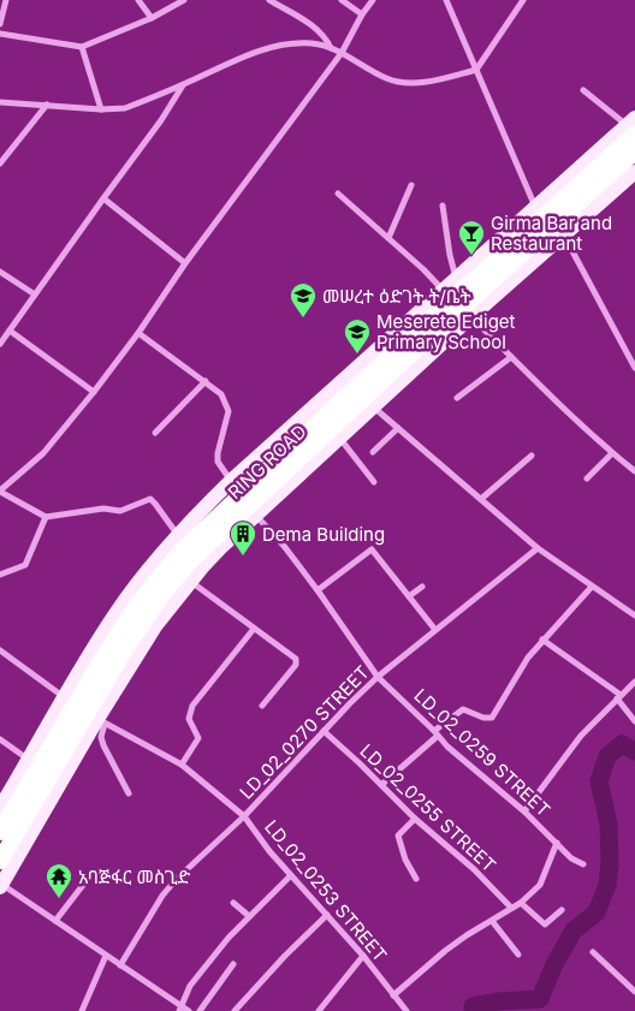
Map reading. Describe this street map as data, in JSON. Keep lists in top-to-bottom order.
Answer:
{
  "streets": {
    "highway": ["RING ROAD"],
    "street": [
      "LD_02_0270 STREET",
      "LD_02_0259 STREET",
      "LD_02_0255 STREET",
      "LD_02_0253 STREET"
    ]
  },
  "crossings": [
    ["LD_02_0270 STREET", "LD_02_0259 STREET"],
    ["LD_02_0270 STREET", "LD_02_0255 STREET"],
    ["LD_02_0270 STREET", "LD_02_0253 STREET"]
  ],
  "places": {
    "bar": ["Girma Bar and Restaurant"],
    "school or university": ["መሠረተ ዕድገት ት/ቤት", "Meserete Ediget Primary School"],
    "building": ["Dema Building"],
    "temple": ["አባጅፋር መስጊድ"]
  }
}
